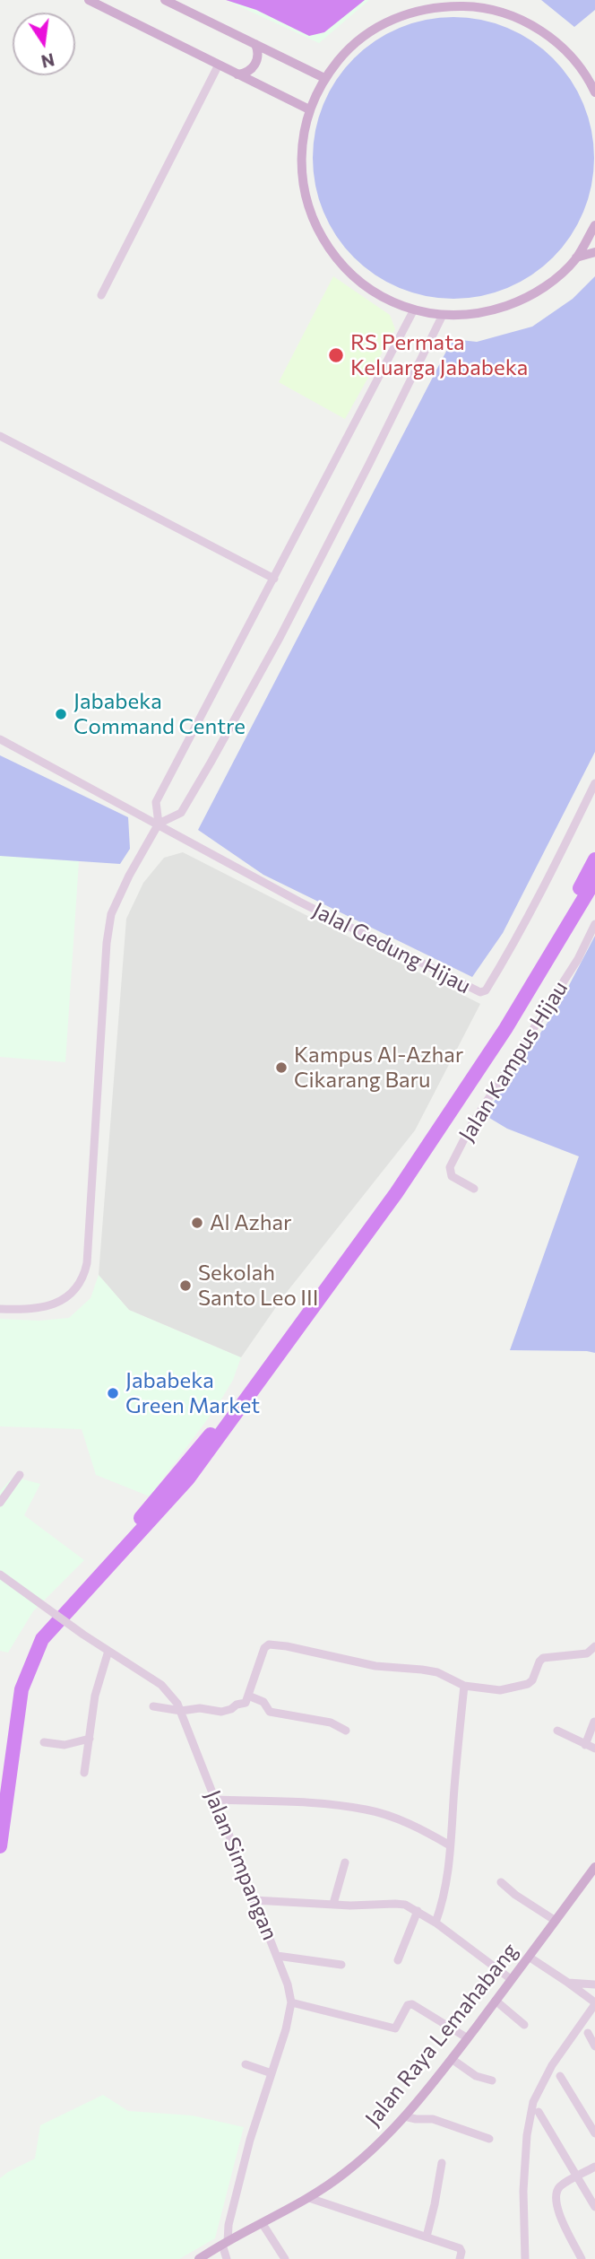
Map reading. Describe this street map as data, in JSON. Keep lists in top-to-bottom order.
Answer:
{
  "streets": {
    "main road": ["Jalan Raya Lemahabang"],
    "street": ["Jalal Gedung Hijau", "Jalan Kampus Hijau", "Jalan Simpangan"]
  },
  "crossings": [
    ["Jalan Simpangan", "Jalan Raya Lemahabang"]
  ],
  "places": [
    "RS Permata Keluarga Jababeka",
    "Jababeka Command Centre",
    "Kampus Al-Azhar Cikarang Baru",
    "Al Azhar",
    "Sekolah Santo Leo III",
    "Jababeka Green Market"
  ],
  "north": "bottom"
}
